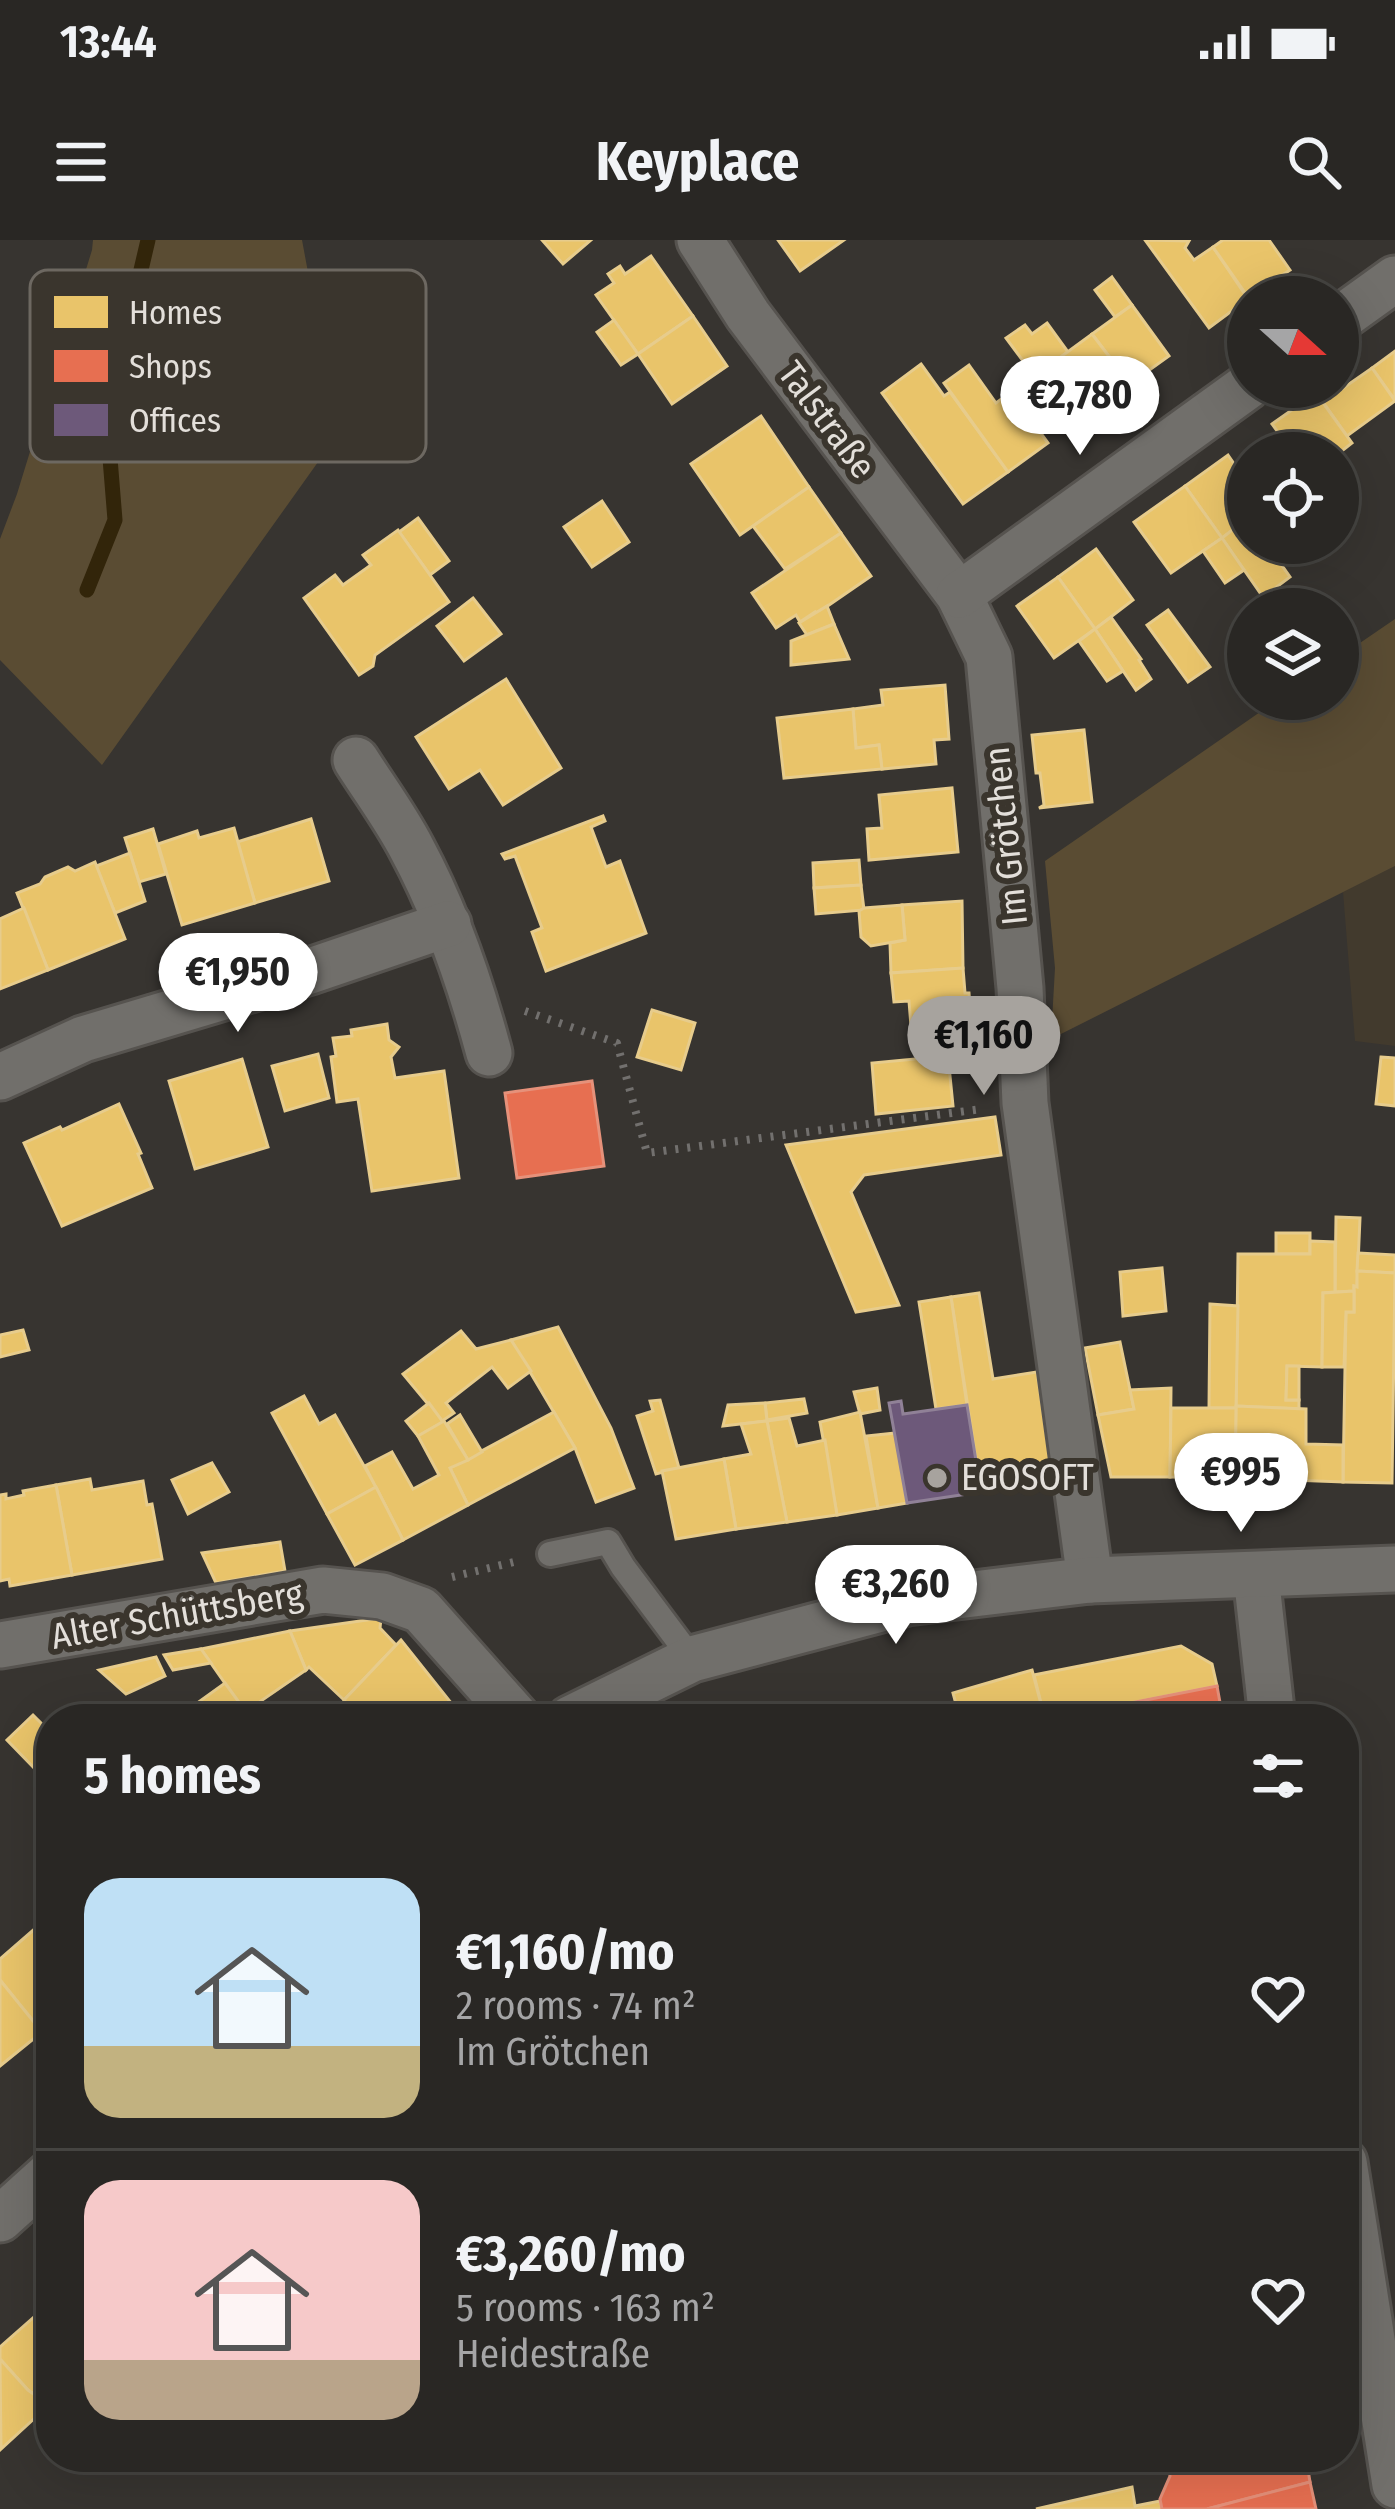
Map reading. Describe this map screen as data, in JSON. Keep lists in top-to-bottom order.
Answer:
{
  "streets": {
    "street": ["Talstraße", "Im Grötchen", "Alter Schüttsberg"]
  },
  "crossings": [
    ["Talstraße", "Im Grötchen"]
  ],
  "places": ["EGOSOFT"],
  "legend": ["Homes", "Shops", "Offices"],
  "north": "right",
  "page": {
    "status": "13:44",
    "header": "Keyplace",
    "price": [
      "€2,780",
      "€1,950",
      "€1,160",
      "€995",
      "€3,260"
    ],
    "heading": "5 homes",
    "list": [
      {
        "name": "€1,160/mo",
        "note": "2 rooms · 74 m² · Im Grötchen"
      },
      {
        "name": "€3,260/mo",
        "note": "5 rooms · 163 m² · Heidestraße"
      }
    ]
  }
}
